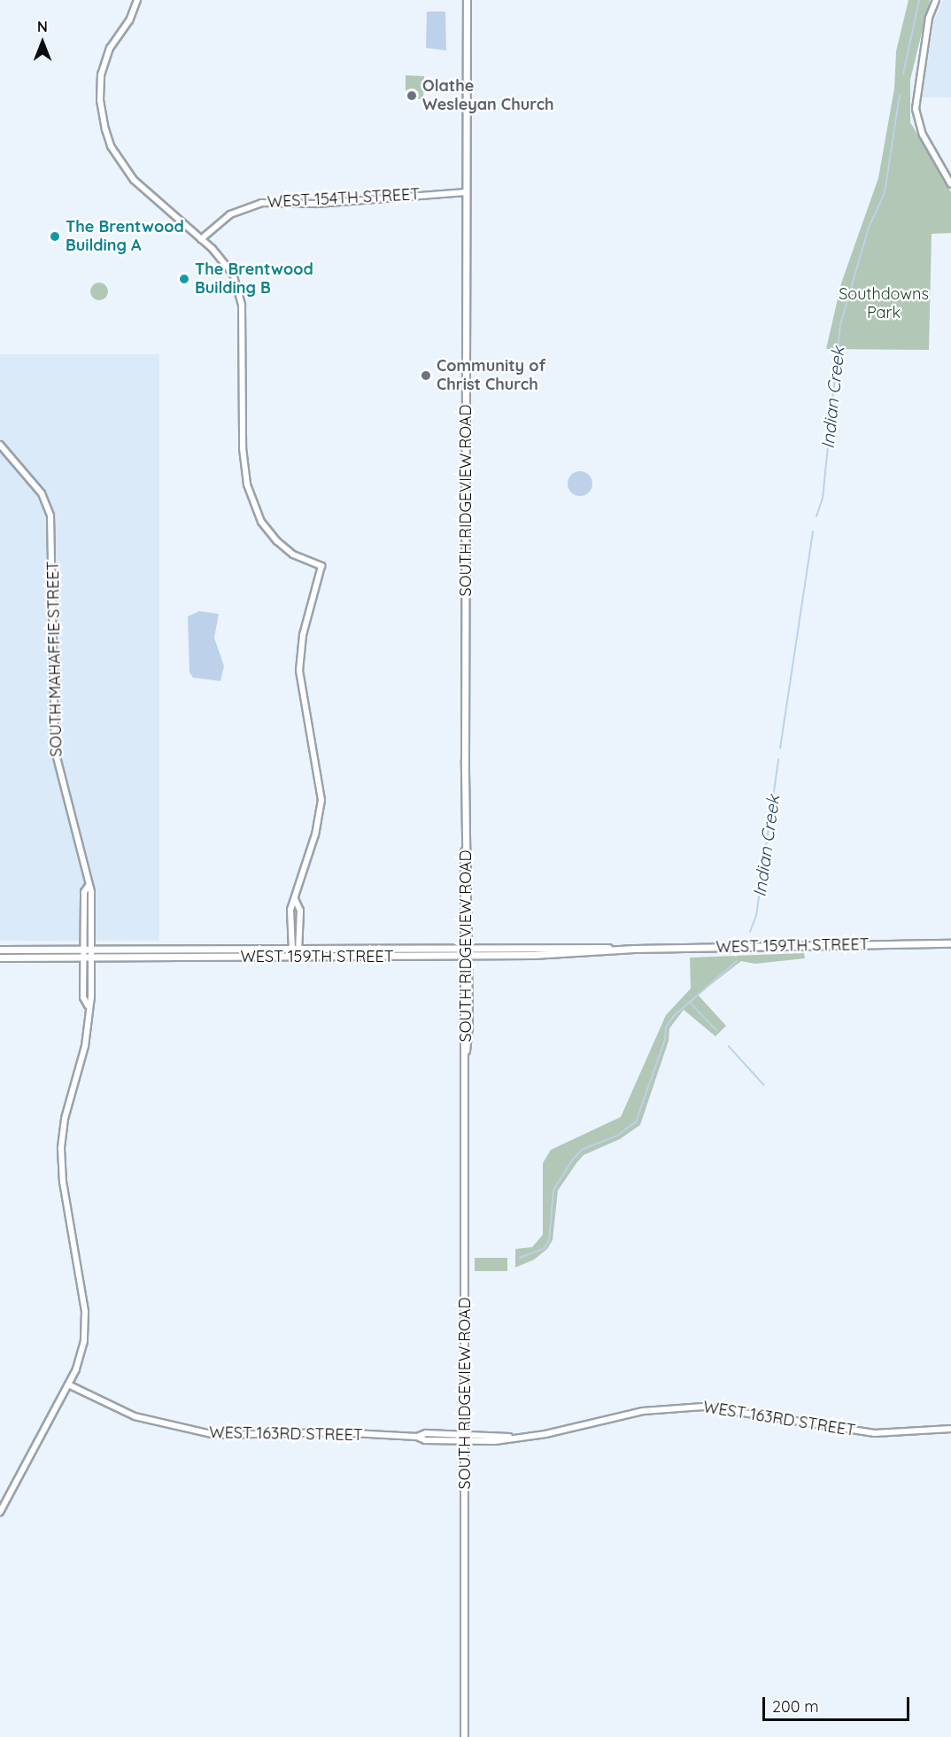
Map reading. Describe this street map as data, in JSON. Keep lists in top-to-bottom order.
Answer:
{
  "streets": {
    "main road": ["SOUTH RIDGEVIEW ROAD", "WEST 159TH STREET"],
    "street": ["WEST 154TH STREET", "SOUTH MAHAFFIE STREET", "WEST 163RD STREET"]
  },
  "crossings": [
    ["WEST 154TH STREET", "SOUTH RIDGEVIEW ROAD"],
    ["SOUTH RIDGEVIEW ROAD", "WEST 159TH STREET"],
    ["SOUTH RIDGEVIEW ROAD", "WEST 163RD STREET"],
    ["SOUTH MAHAFFIE STREET", "WEST 159TH STREET"],
    ["SOUTH MAHAFFIE STREET", "WEST 163RD STREET"]
  ],
  "water": ["Indian Creek"],
  "parks": ["Southdowns Park"],
  "places": [
    "Olathe Wesleyan Church",
    "The Brentwood Building A",
    "The Brentwood Building B",
    "Community of Christ Church"
  ],
  "scale_bar": "200 m",
  "north": "top"
}
